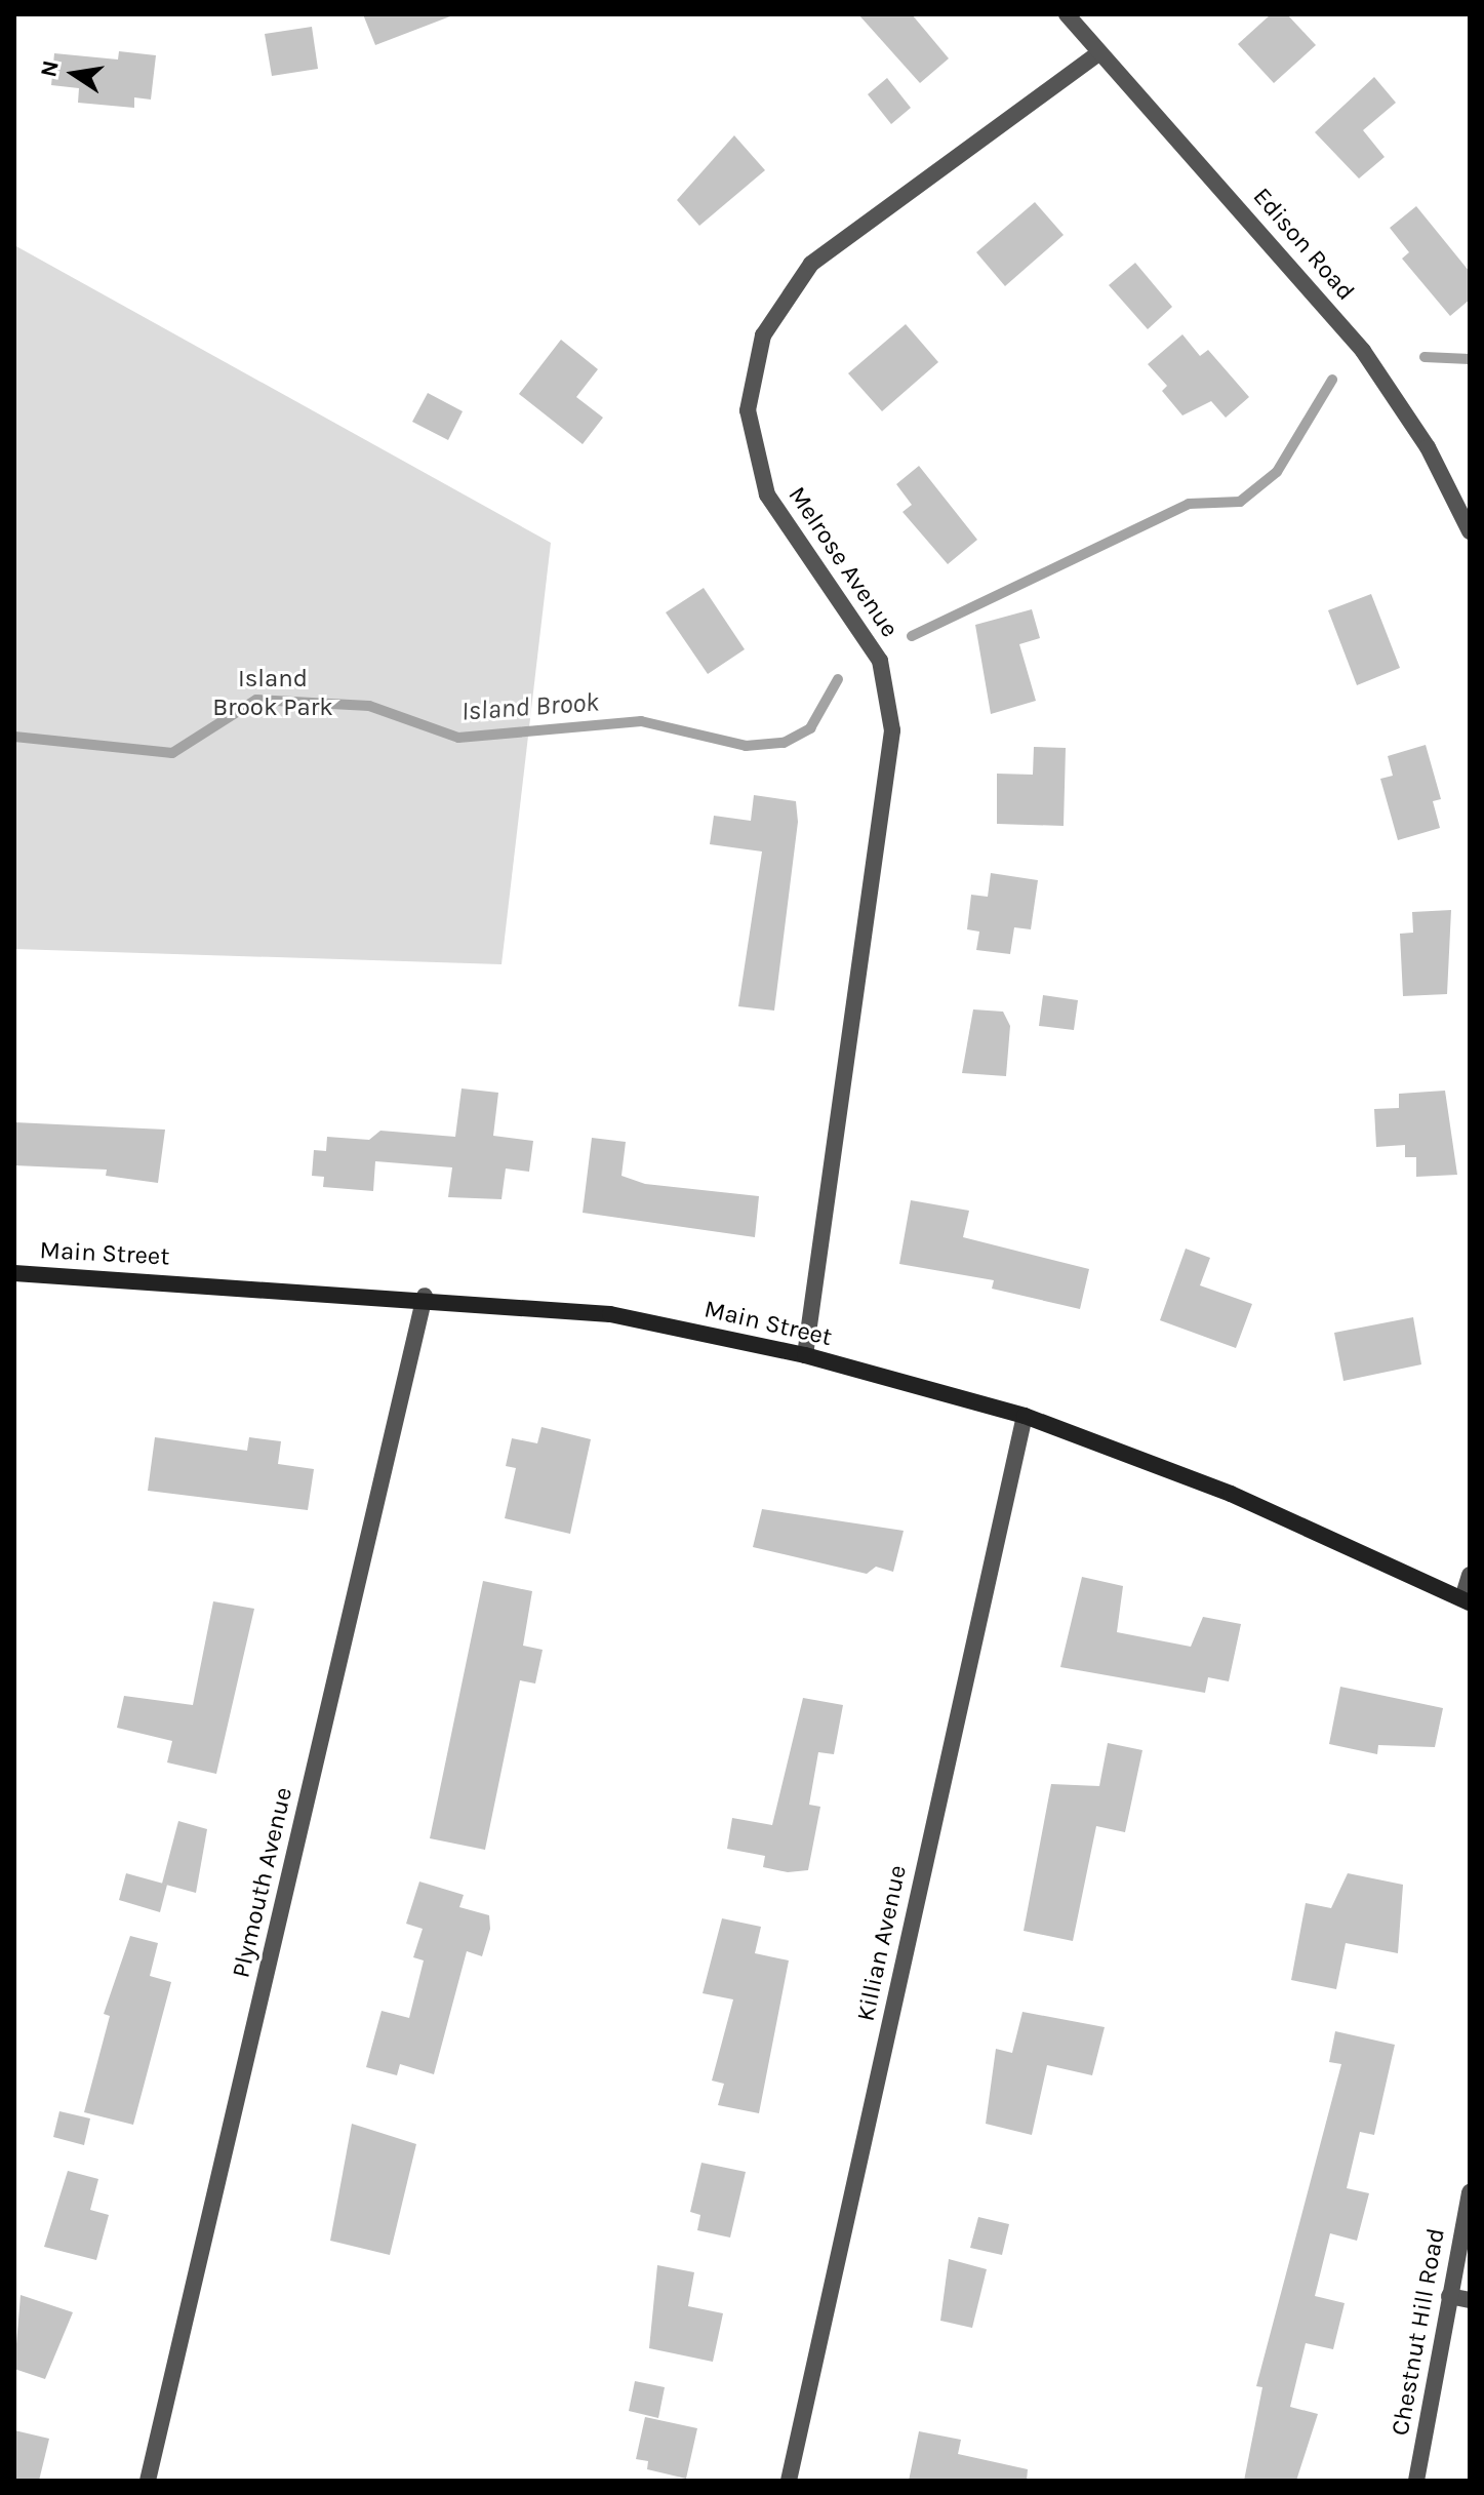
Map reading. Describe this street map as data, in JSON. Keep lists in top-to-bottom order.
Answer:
{
  "streets": {
    "main road": ["Main Street"],
    "street": [
      "Edison Road",
      "Melrose Avenue",
      "Plymouth Avenue",
      "Killian Avenue",
      "Chestnut Hill Road"
    ]
  },
  "crossings": [
    ["Edison Road", "Melrose Avenue"],
    ["Melrose Avenue", "Main Street"],
    ["Main Street", "Plymouth Avenue"],
    ["Main Street", "Killian Avenue"]
  ],
  "water": ["Island Brook"],
  "parks": ["Island Brook Park"],
  "north": "left"
}
